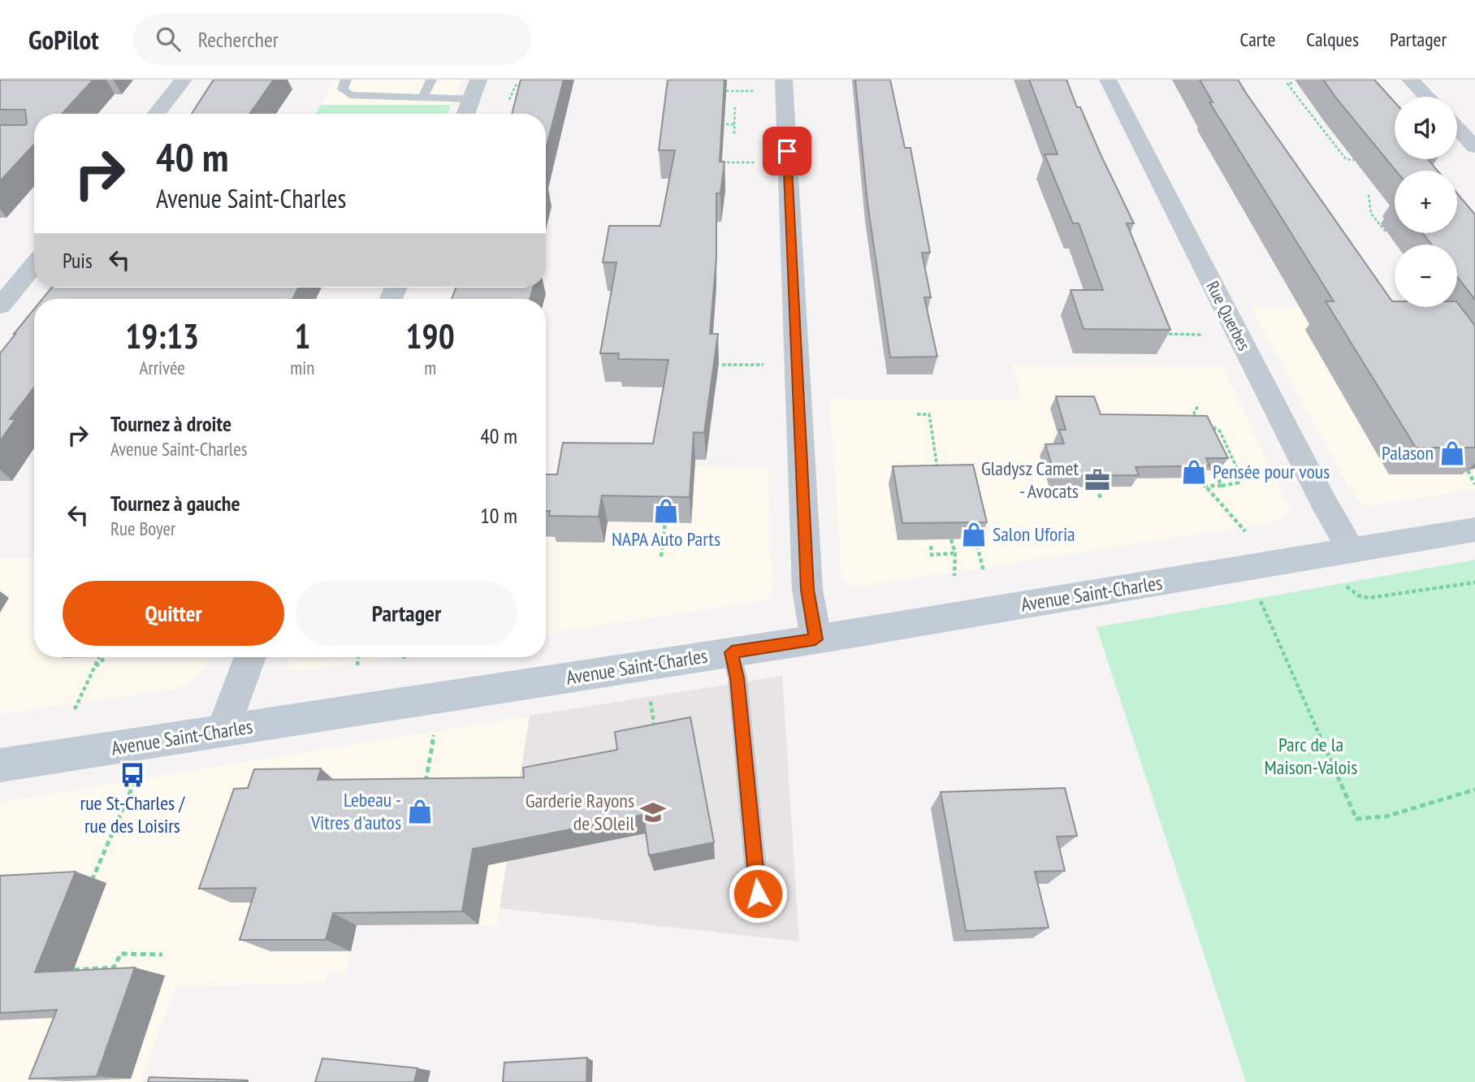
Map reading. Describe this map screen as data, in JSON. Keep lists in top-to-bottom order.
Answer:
{
  "streets": {
    "main road": ["Avenue Saint-Charles"],
    "street": ["Rue Querbes"]
  },
  "crossings": [
    ["Rue Querbes", "Avenue Saint-Charles"]
  ],
  "parks": ["Parc de la Maison-Valois"],
  "places": {
    "shop": [
      "Palason",
      "Pensée pour vous",
      "NAPA Auto Parts",
      "Salon Uforia",
      "Lebeau - Vitres d'autos"
    ],
    "office": ["Gladysz Camet - Avocats"],
    "bus stop": ["rue St-Charles / rue des Loisirs"],
    "school or university": ["Garderie Rayons de SOleil"]
  },
  "page": {
    "header": "GoPilot",
    "search": "Rechercher",
    "nav": ["Carte", "Calques", "Partager"],
    "map_buttons": ["+", "−"],
    "turn": ["40 m", "Avenue Saint-Charles"],
    "then": "Puis",
    "eta": [
      "19:13",
      "Arrivée",
      "1",
      "min",
      "190",
      "m"
    ],
    "list": [
      {
        "name": "Tournez à droite",
        "note": "Avenue Saint-Charles",
        "value": "40 m"
      },
      {
        "name": "Tournez à gauche",
        "note": "Rue Boyer",
        "value": "10 m"
      }
    ],
    "buttons": ["Quitter", "Partager"]
  }
}
